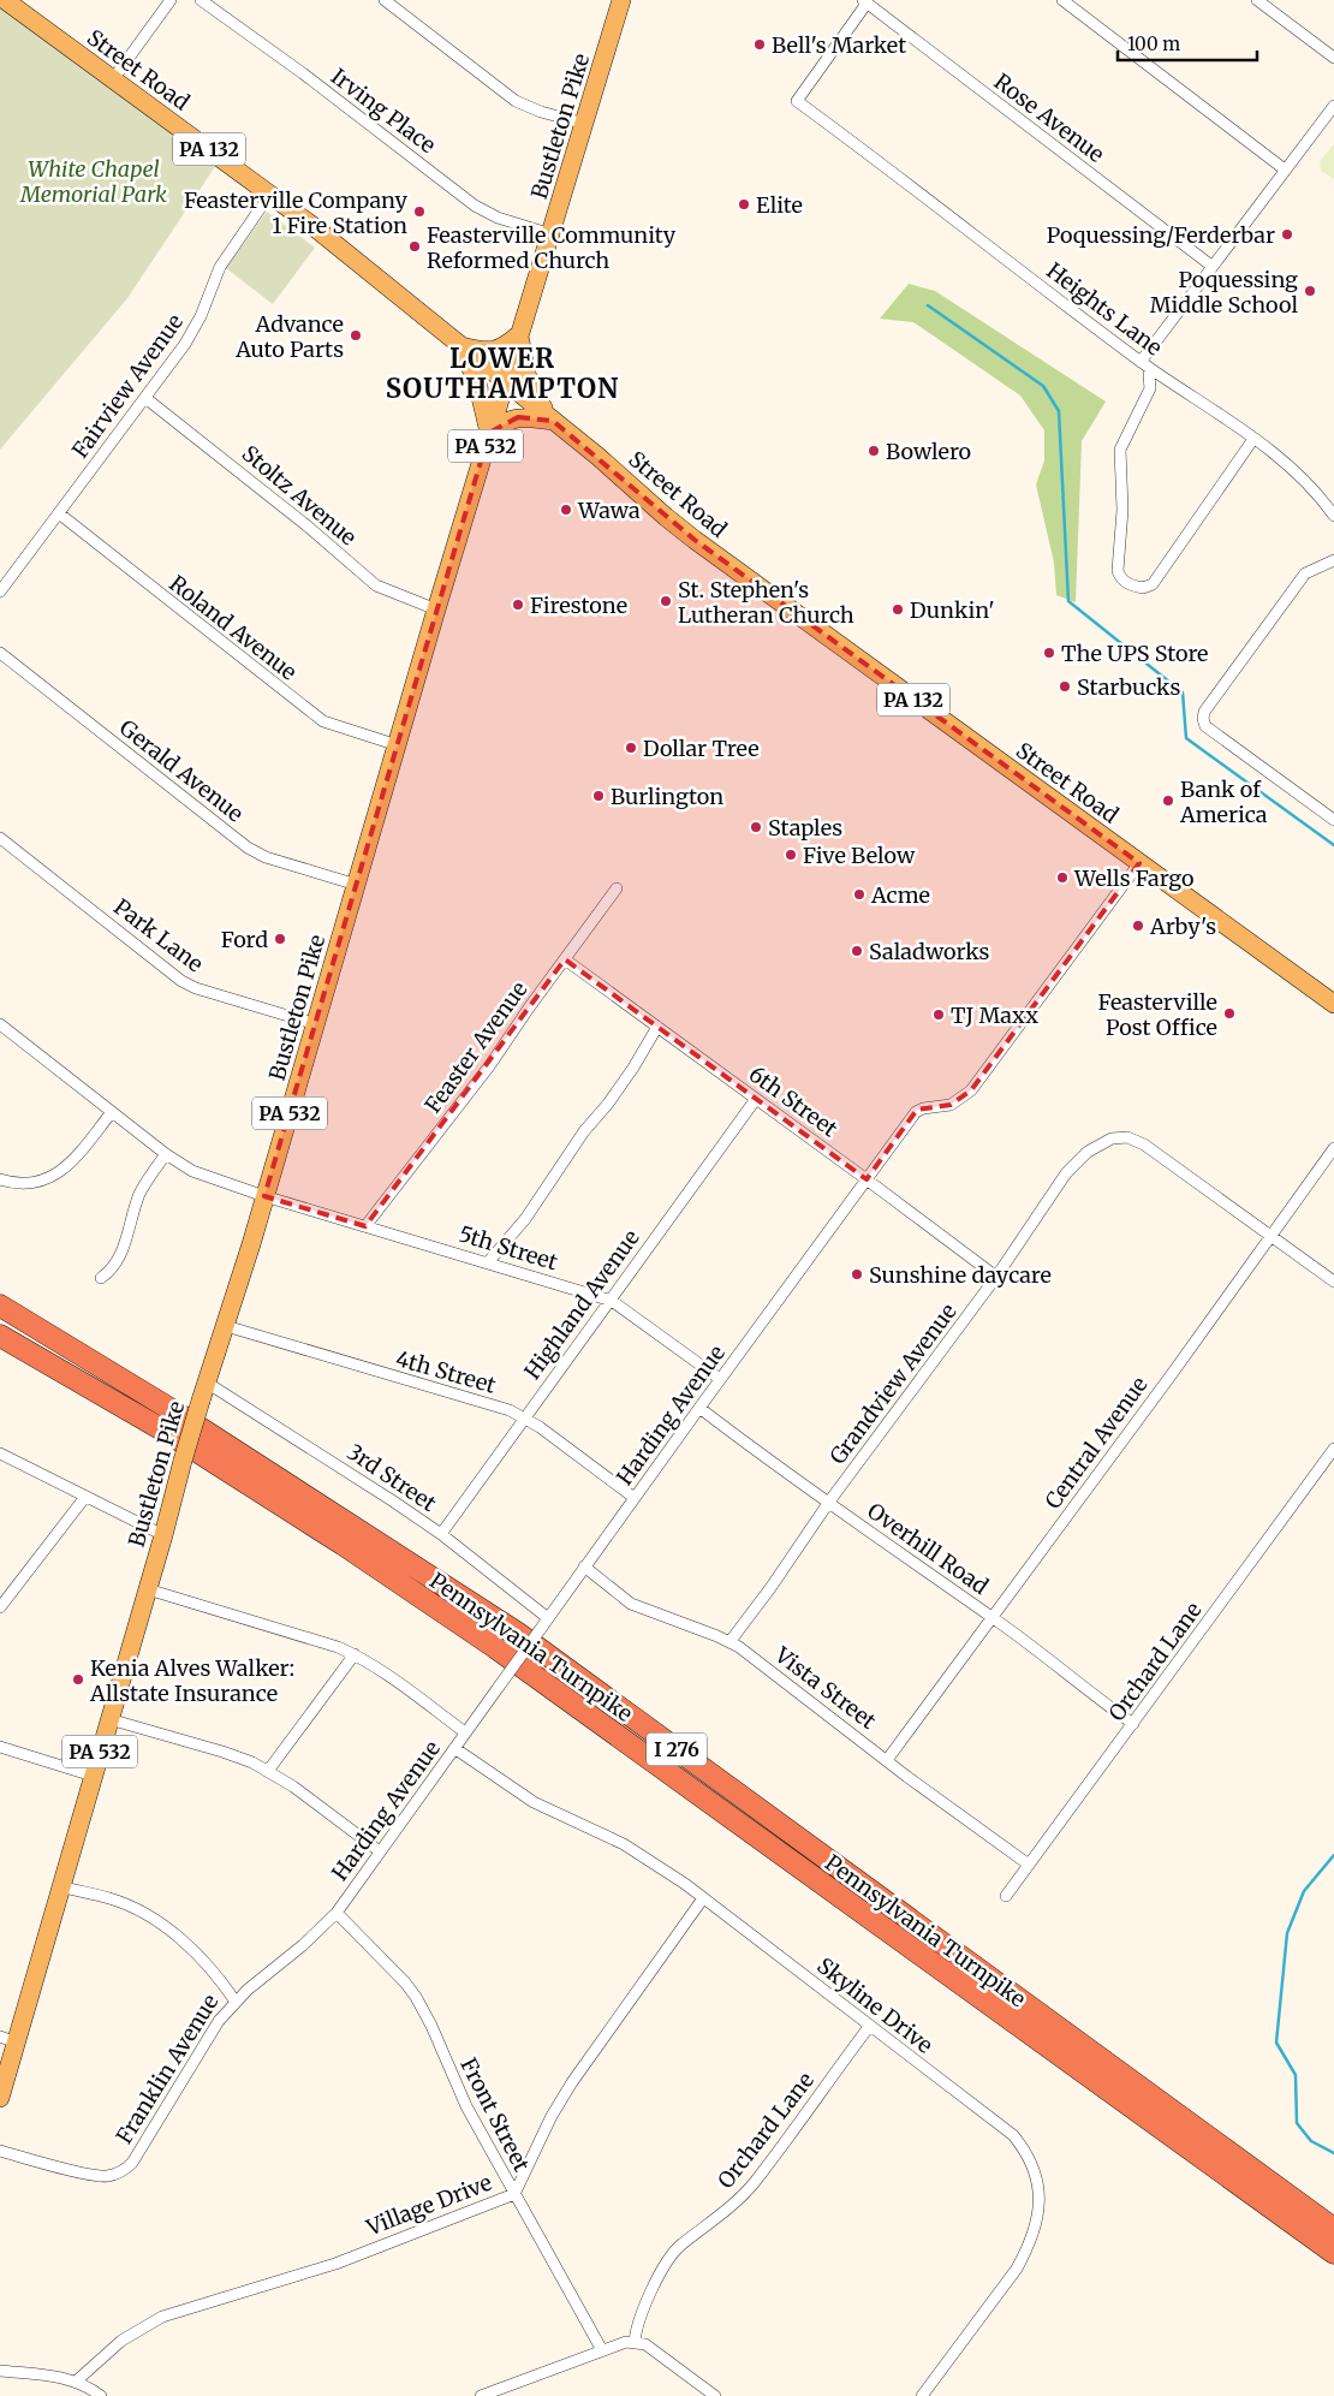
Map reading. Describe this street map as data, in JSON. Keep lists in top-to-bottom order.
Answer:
{
  "streets": {
    "highway": ["Pennsylvania Turnpike", "I 276"],
    "main road": [
      "Street Road",
      "Bustleton Pike",
      "PA 132",
      "PA 532"
    ],
    "street": [
      "Irving Place",
      "Rose Avenue",
      "Heights Lane",
      "Fairview Avenue",
      "Stoltz Avenue",
      "Roland Avenue",
      "Gerald Avenue",
      "Park Lane",
      "Feaster Avenue",
      "6th Street",
      "5th Street",
      "Highland Avenue",
      "4th Street",
      "Grandview Avenue",
      "Harding Avenue",
      "Central Avenue",
      "3rd Street",
      "Overhill Road",
      "Orchard Lane",
      "Vista Street",
      "Skyline Drive",
      "Franklin Avenue",
      "Front Street",
      "Village Drive"
    ]
  },
  "crossings": [
    ["Street Road", "Bustleton Pike"],
    ["Street Road", "Fairview Avenue"],
    ["Street Road", "Harding Avenue"],
    ["Irving Place", "Bustleton Pike"],
    ["Rose Avenue", "Heights Lane"],
    ["Bustleton Pike", "Stoltz Avenue"],
    ["Bustleton Pike", "Roland Avenue"],
    ["Bustleton Pike", "Gerald Avenue"],
    ["Bustleton Pike", "Park Lane"],
    ["Bustleton Pike", "5th Street"],
    ["Bustleton Pike", "4th Street"],
    ["Bustleton Pike", "3rd Street"],
    ["Bustleton Pike", "Franklin Avenue"],
    ["Fairview Avenue", "Stoltz Avenue"],
    ["Fairview Avenue", "Roland Avenue"],
    ["Feaster Avenue", "6th Street"],
    ["Feaster Avenue", "5th Street"],
    ["6th Street", "Highland Avenue"],
    ["6th Street", "Grandview Avenue"],
    ["6th Street", "Harding Avenue"],
    ["5th Street", "Highland Avenue"],
    ["5th Street", "Harding Avenue"],
    ["Highland Avenue", "4th Street"],
    ["Highland Avenue", "3rd Street"],
    ["4th Street", "Harding Avenue"],
    ["Grandview Avenue", "Central Avenue"],
    ["Grandview Avenue", "Overhill Road"],
    ["Grandview Avenue", "Vista Street"],
    ["Harding Avenue", "3rd Street"],
    ["Harding Avenue", "Overhill Road"],
    ["Harding Avenue", "Vista Street"],
    ["Harding Avenue", "Skyline Drive"],
    ["Harding Avenue", "Franklin Avenue"],
    ["Harding Avenue", "Front Street"],
    ["Central Avenue", "Overhill Road"],
    ["Central Avenue", "Vista Street"],
    ["Overhill Road", "Orchard Lane"],
    ["Orchard Lane", "Vista Street"],
    ["Orchard Lane", "Skyline Drive"],
    ["Skyline Drive", "Village Drive"],
    ["Front Street", "Village Drive"]
  ],
  "districts": ["LOWER SOUTHAMPTON"],
  "parks": ["White Chapel Memorial Park"],
  "places": [
    "Bell's Market",
    "Elite",
    "Feasterville Company 1 Fire Station",
    "Poquessing/Ferderbar",
    "Feasterville Community Reformed Church",
    "Poquessing Middle School",
    "Advance Auto Parts",
    "Bowlero",
    "Wawa",
    "St. Stephen's Lutheran Church",
    "Firestone",
    "Dunkin'",
    "The UPS Store",
    "Starbucks",
    "Dollar Tree",
    "Burlington",
    "Bank of America",
    "Staples",
    "Five Below",
    "Wells Fargo",
    "Acme",
    "Arby's",
    "Ford",
    "Saladworks",
    "Feasterville Post Office",
    "TJ Maxx",
    "Sunshine daycare",
    "Kenia Alves Walker: Allstate Insurance"
  ],
  "scale_bar": "100 m"
}
